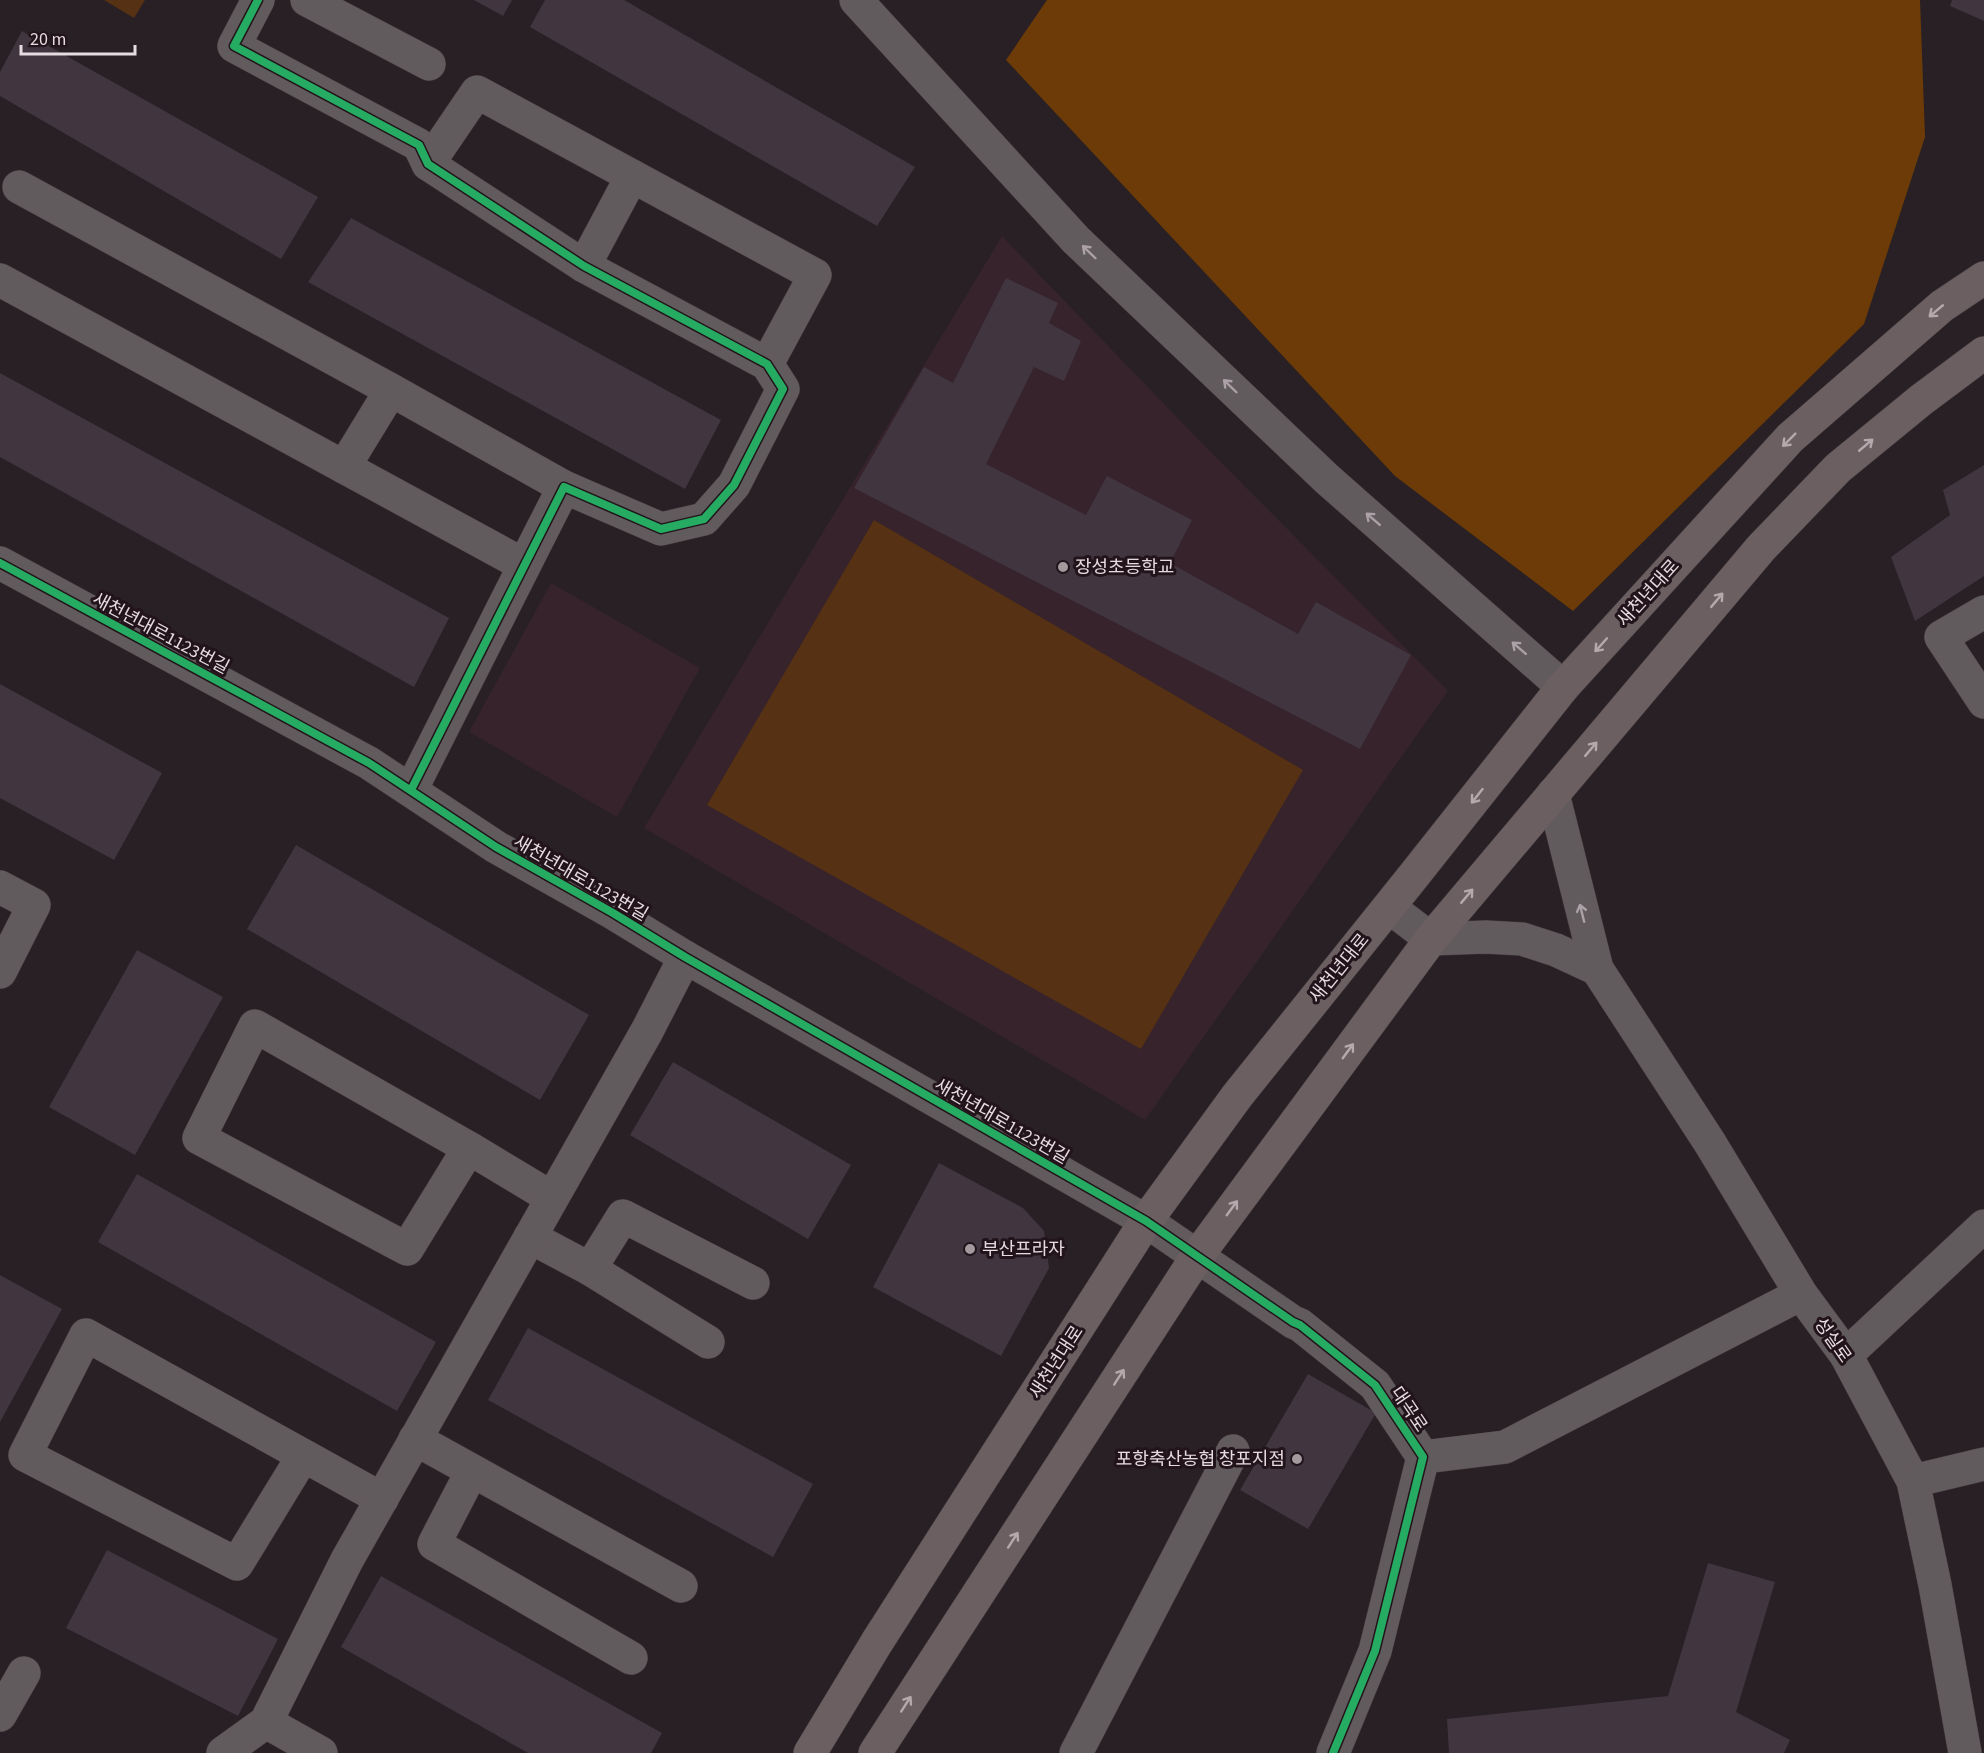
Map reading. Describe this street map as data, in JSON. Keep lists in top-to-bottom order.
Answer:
{
  "streets": {
    "main road": ["새천년대로"],
    "street": ["새천년대로1123번길", "성실로", "대곡로"]
  },
  "crossings": [
    ["새천년대로", "새천년대로1123번길"],
    ["새천년대로", "대곡로"],
    ["새천년대로1123번길", "대곡로"]
  ],
  "places": ["장성초등학교", "부산프라자", "포항축산농협 창포지점"],
  "scale_bar": "20 m"
}
